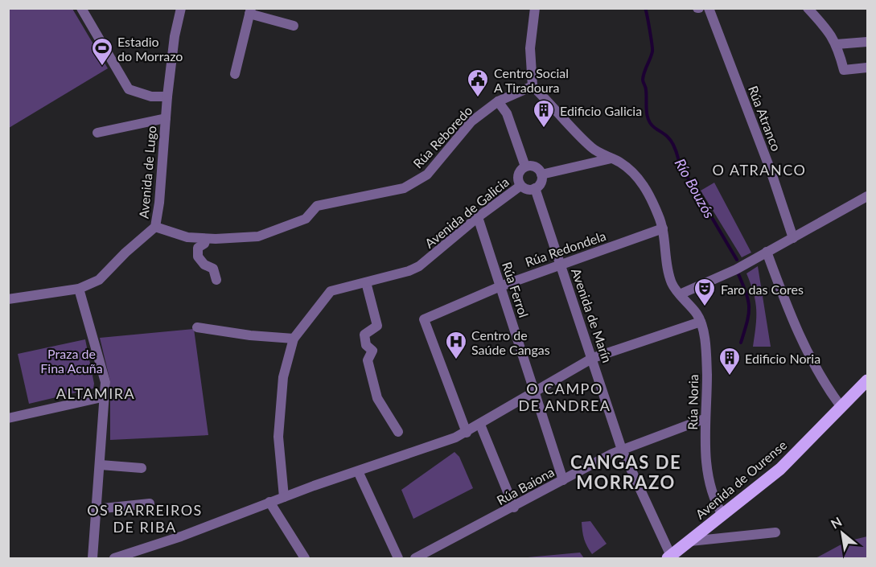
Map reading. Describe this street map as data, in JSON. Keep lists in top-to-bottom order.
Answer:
{
  "streets": {
    "main road": ["Avenida de Ourense"],
    "street": [
      "Rúa Atranco",
      "Rúa Reboredo",
      "Avenida de Lugo",
      "Avenida de Galicia",
      "Rúa Redondela",
      "Rúa Ferrol",
      "Avenida de Marín",
      "Rúa Noria",
      "Rúa Baiona"
    ]
  },
  "crossings": [
    ["Rúa Reboredo", "Avenida de Lugo"],
    ["Avenida de Galicia", "Rúa Ferrol"],
    ["Avenida de Galicia", "Avenida de Marín"],
    ["Rúa Redondela", "Rúa Ferrol"],
    ["Rúa Redondela", "Avenida de Marín"],
    ["Rúa Redondela", "Rúa Noria"],
    ["Rúa Ferrol", "Rúa Baiona"],
    ["Avenida de Marín", "Avenida de Ourense"],
    ["Avenida de Marín", "Rúa Baiona"],
    ["Rúa Noria", "Avenida de Ourense"],
    ["Rúa Noria", "Rúa Baiona"]
  ],
  "districts": [
    "O ATRANCO",
    "O CAMPO DE ANDREA",
    "ALTAMIRA",
    "CANGAS DE MORRAZO",
    "OS BARREIROS DE RIBA"
  ],
  "water": ["Río Bouzós"],
  "parks": ["Praza de Fina Acuña"],
  "places": {
    "sports": ["Estadio do Morrazo"],
    "public building": ["Centro Social A Tiradoura"],
    "building": ["Edificio Galicia", "Edificio Noria"],
    "theatre": ["Faro das Cores"],
    "hospital": ["Centro de Saúde Cangas"]
  },
  "north": "top left"
}
